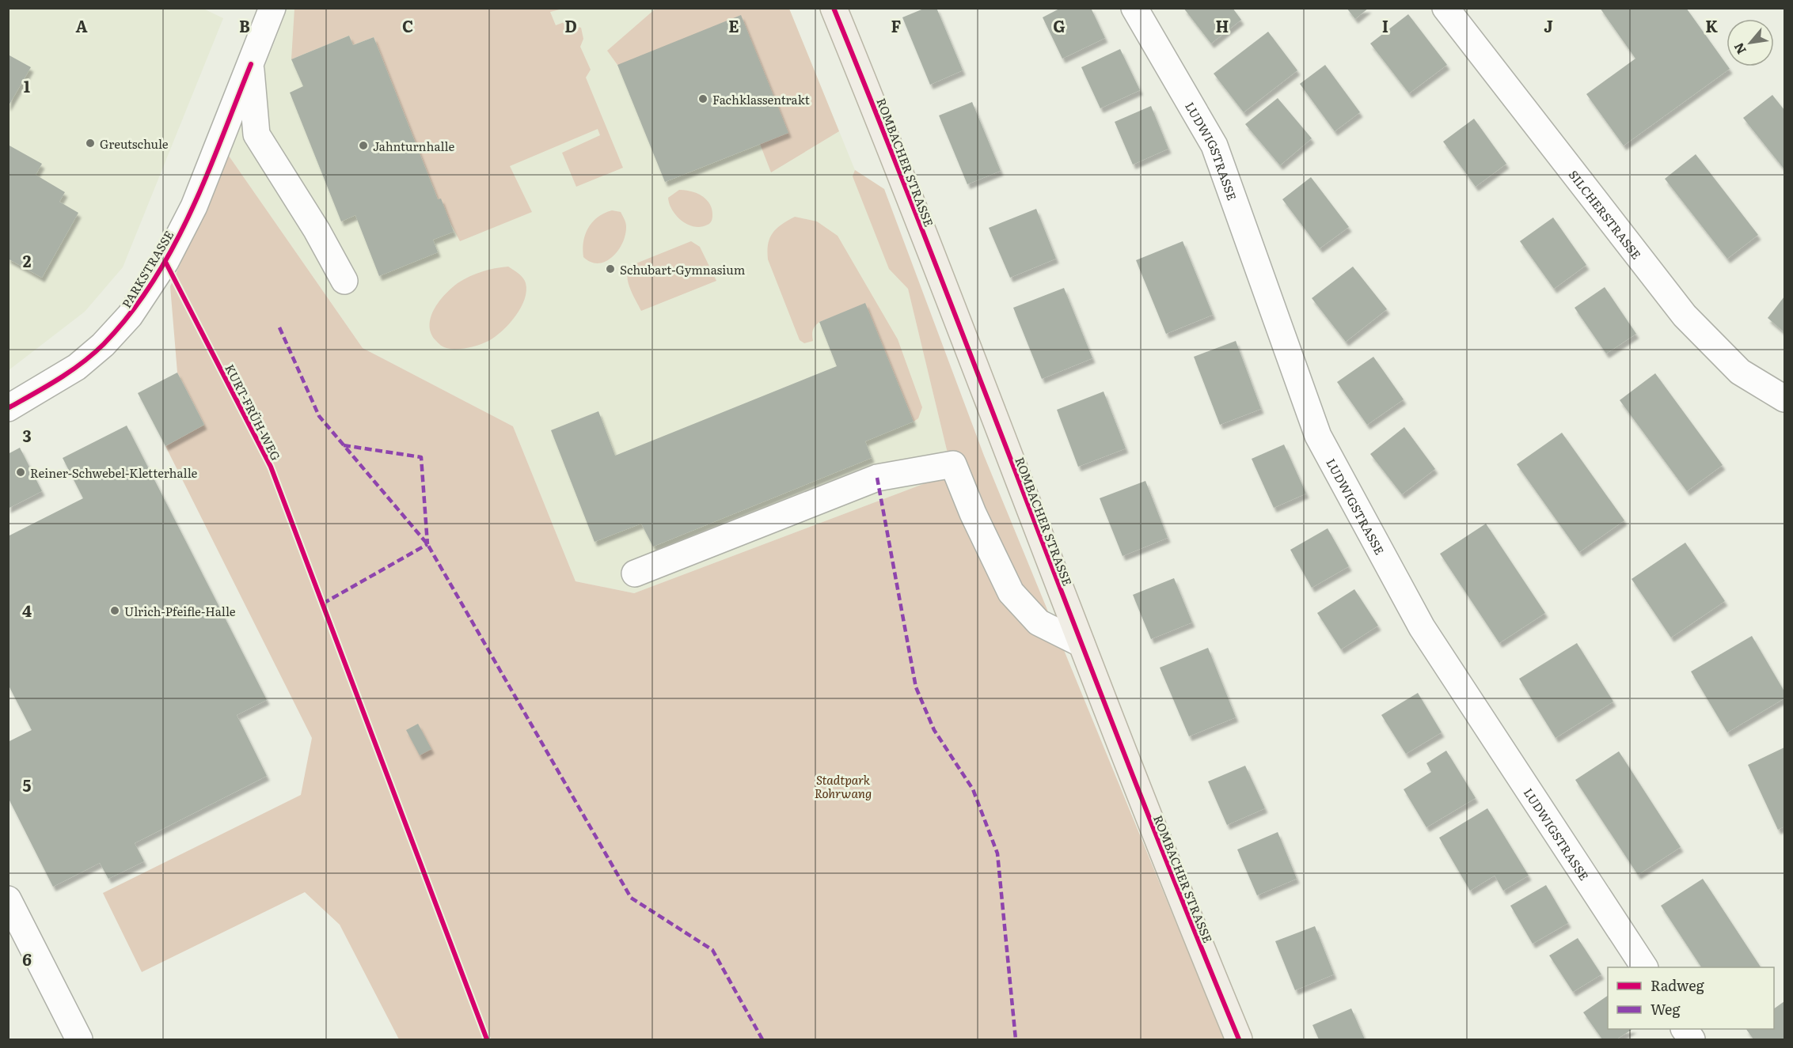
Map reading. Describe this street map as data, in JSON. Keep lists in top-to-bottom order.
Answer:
{
  "streets": {
    "main road": ["ROMBACHER STRASSE"],
    "street": ["LUDWIGSTRASSE", "SILCHERSTRASSE", "PARKSTRASSE"],
    "cycle path": ["KURT-FRÜH-WEG"]
  },
  "parks": ["Stadtpark Rohrwang"],
  "places": [
    "Fachklassentrakt",
    "Greutschule",
    "Jahnturnhalle",
    "Schubart-Gymnasium",
    "Reiner-Schwebel-Kletterhalle",
    "Ulrich-Pfeifle-Halle"
  ],
  "legend": ["Radweg", "Weg"],
  "north": "bottom left",
  "grid": {
    "columns": [
      "A",
      "B",
      "C",
      "D",
      "E",
      "F",
      "G",
      "H",
      "I",
      "J",
      "K"
    ],
    "rows": [
      "1",
      "2",
      "3",
      "4",
      "5",
      "6"
    ]
  }
}
